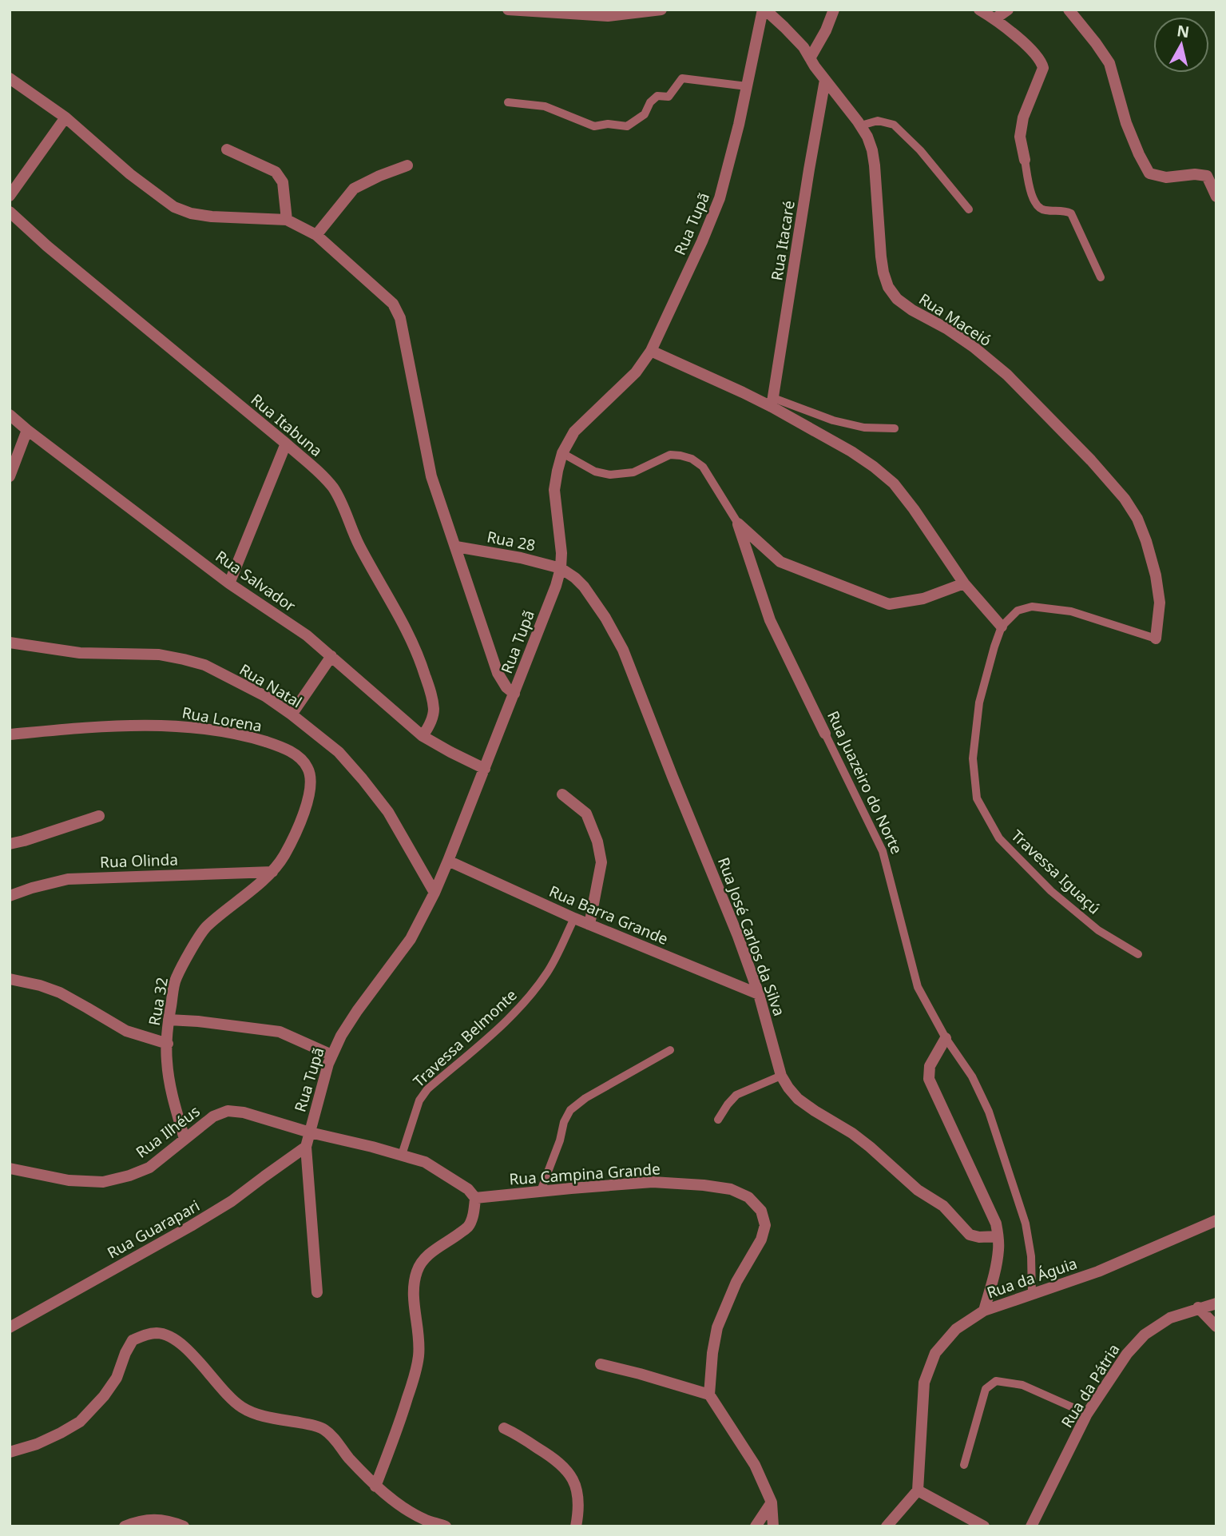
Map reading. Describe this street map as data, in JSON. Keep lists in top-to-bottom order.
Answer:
{
  "streets": {
    "street": [
      "Rua Tupã",
      "Rua Itacaré",
      "Rua Maceió",
      "Rua Itabuna",
      "Rua 28",
      "Rua Salvador",
      "Rua Natal",
      "Rua Lorena",
      "Rua Juazeiro do Norte",
      "Rua Olinda",
      "Rua Barra Grande",
      "Rua José Carlos da Silva",
      "Rua 32",
      "Rua Ilhéus",
      "Rua Campina Grande",
      "Rua Guarapari",
      "Rua da Águia",
      "Rua da Pátria"
    ],
    "lane": ["Travessa Iguaçú", "Travessa Belmonte"]
  },
  "crossings": [
    ["Rua Tupã", "Rua Maceió"],
    ["Rua Tupã", "Rua 28"],
    ["Rua Tupã", "Rua Salvador"],
    ["Rua Tupã", "Rua Natal"],
    ["Rua Tupã", "Rua Juazeiro do Norte"],
    ["Rua Tupã", "Rua Barra Grande"],
    ["Rua Tupã", "Rua José Carlos da Silva"],
    ["Rua Tupã", "Rua Ilhéus"],
    ["Rua Tupã", "Rua Guarapari"],
    ["Rua Itacaré", "Rua Maceió"],
    ["Rua Itabuna", "Rua Salvador"],
    ["Rua 28", "Rua José Carlos da Silva"],
    ["Rua Lorena", "Rua Olinda"],
    ["Rua Lorena", "Rua 32"],
    ["Rua Juazeiro do Norte", "Rua da Águia"],
    ["Rua Olinda", "Rua 32"],
    ["Rua Barra Grande", "Rua José Carlos da Silva"],
    ["Rua Barra Grande", "Travessa Belmonte"],
    ["Rua 32", "Rua Ilhéus"],
    ["Travessa Belmonte", "Rua Ilhéus"],
    ["Rua Ilhéus", "Rua Campina Grande"]
  ],
  "north": "top"
}
